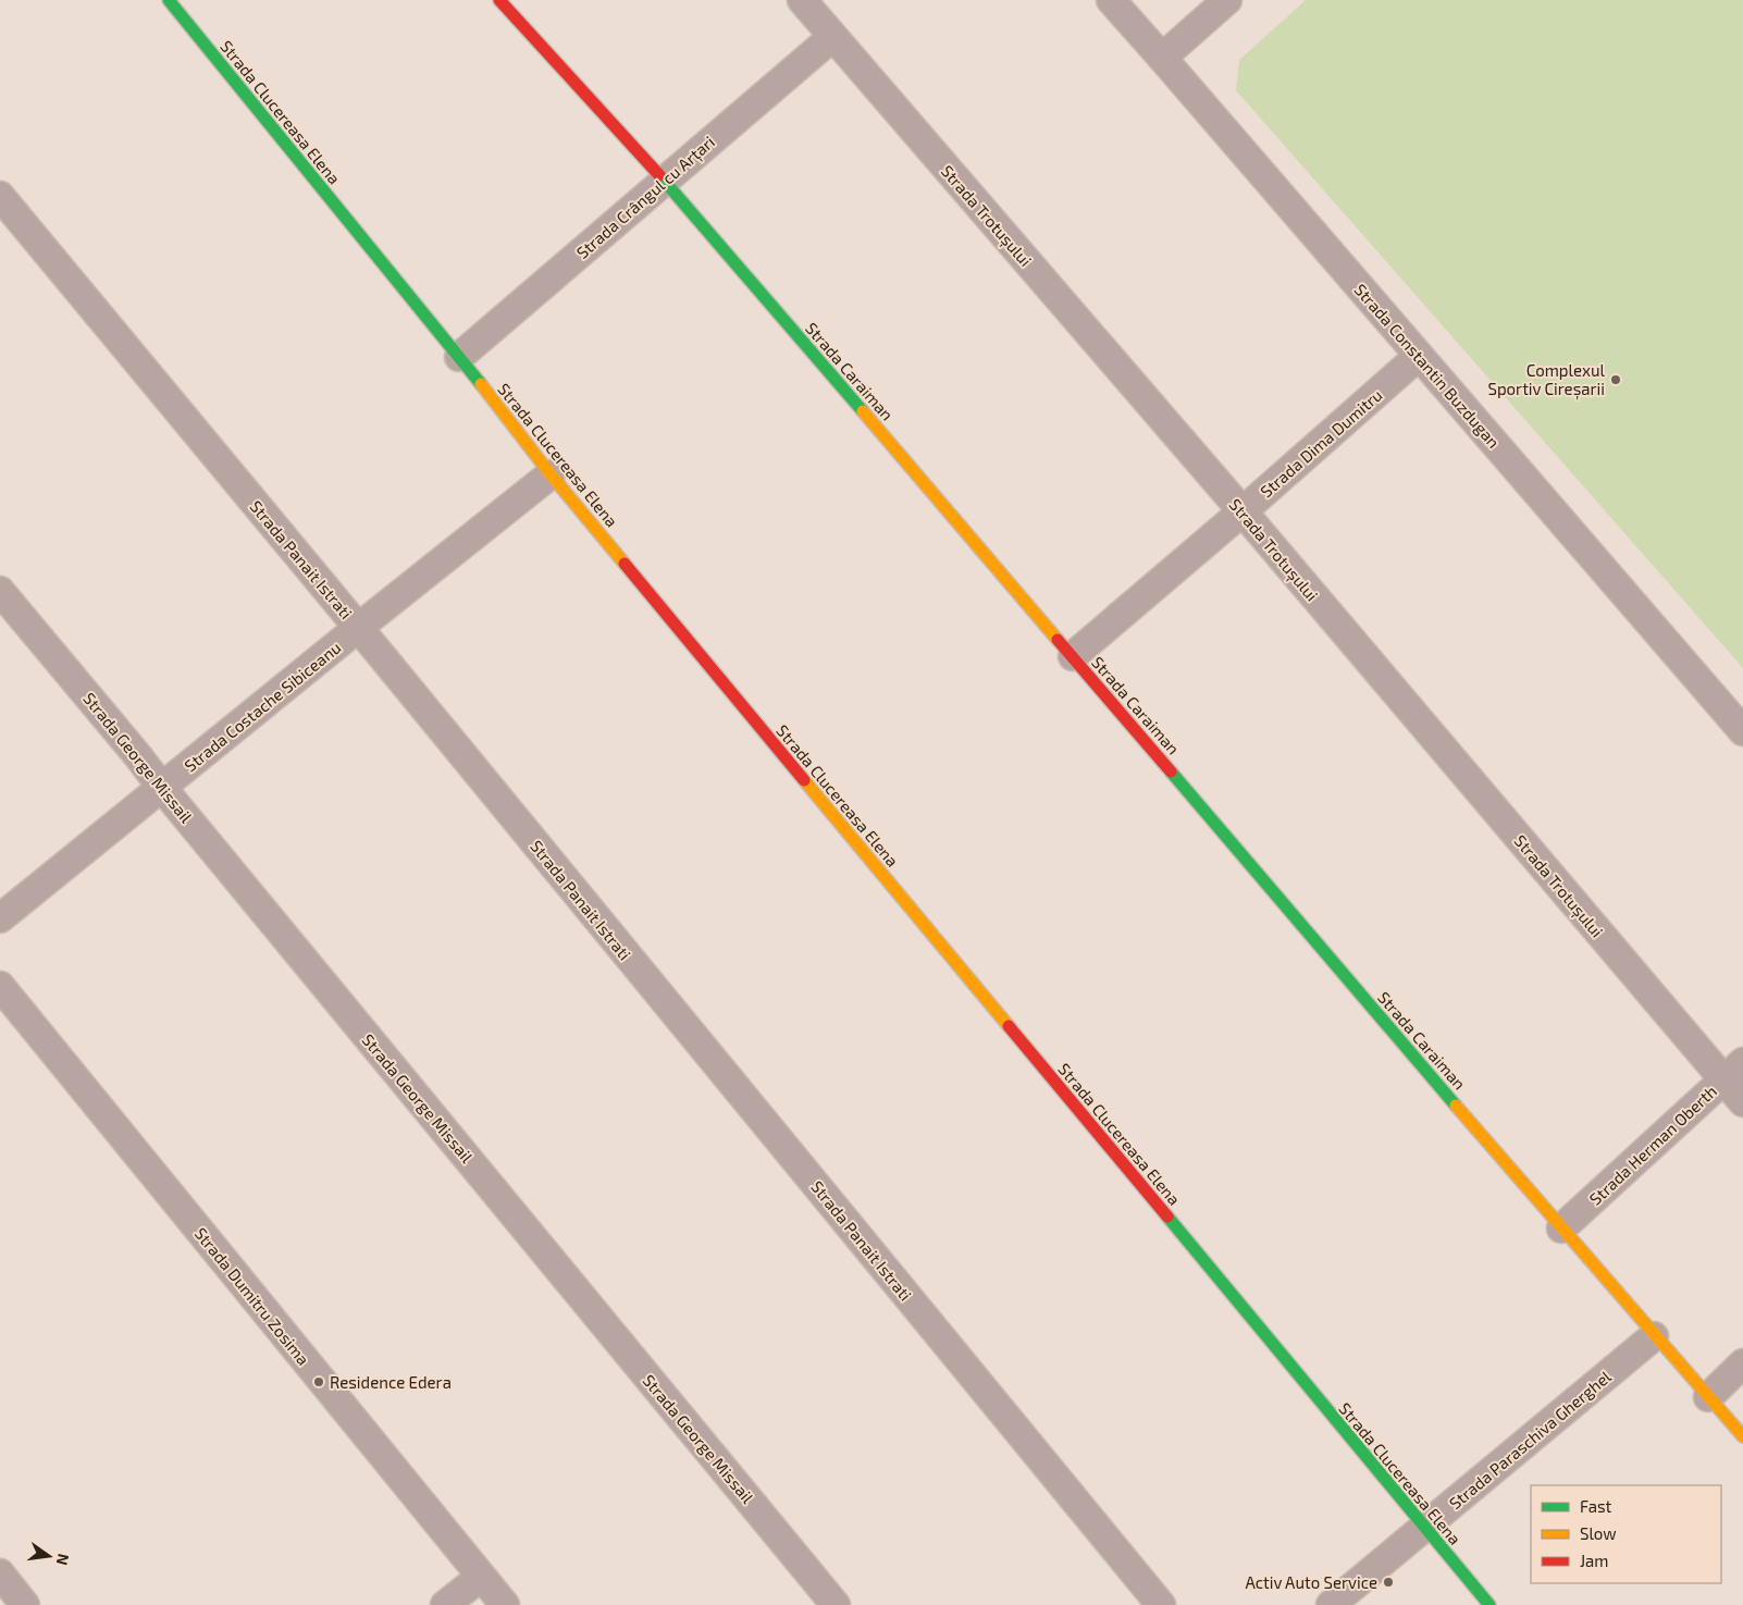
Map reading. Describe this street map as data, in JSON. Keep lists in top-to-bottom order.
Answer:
{
  "streets": {
    "street": [
      "Strada Clucereasa Elena",
      "Strada Crângul cu Arțari",
      "Strada Trotușului",
      "Strada Constantin Buzdugan",
      "Strada Caraiman",
      "Strada Dima Dumitru",
      "Strada Panait Istrati",
      "Strada Costache Sibiceanu",
      "Strada George Missail",
      "Strada Herman Oberth",
      "Strada Dumitru Zosima",
      "Strada Paraschiva Gherghel"
    ]
  },
  "crossings": [
    ["Strada Clucereasa Elena", "Strada Crângul cu Arțari"],
    ["Strada Clucereasa Elena", "Strada Costache Sibiceanu"],
    ["Strada Clucereasa Elena", "Strada Paraschiva Gherghel"],
    ["Strada Crângul cu Arțari", "Strada Trotușului"],
    ["Strada Crângul cu Arțari", "Strada Caraiman"],
    ["Strada Trotușului", "Strada Dima Dumitru"],
    ["Strada Trotușului", "Strada Herman Oberth"],
    ["Strada Constantin Buzdugan", "Strada Dima Dumitru"],
    ["Strada Caraiman", "Strada Dima Dumitru"],
    ["Strada Caraiman", "Strada Herman Oberth"],
    ["Strada Caraiman", "Strada Paraschiva Gherghel"],
    ["Strada Panait Istrati", "Strada Costache Sibiceanu"],
    ["Strada Costache Sibiceanu", "Strada George Missail"]
  ],
  "places": ["Complexul Sportiv Cireșarii", "Residence Edera", "Activ Auto Service"],
  "legend": ["Fast", "Slow", "Jam"],
  "north": "right"
}
